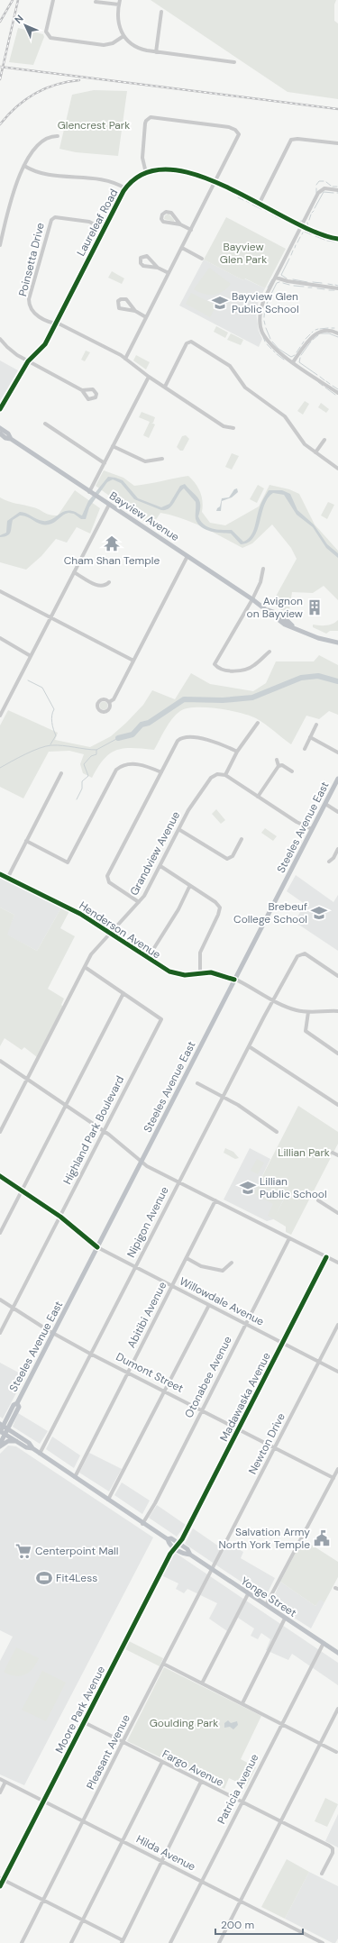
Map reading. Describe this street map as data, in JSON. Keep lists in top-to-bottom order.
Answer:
{
  "streets": {
    "main road": ["Bayview Avenue", "Steeles Avenue East", "Yonge Street"],
    "street": [
      "Laureleaf Road",
      "Poinsetta Drive",
      "Grandview Avenue",
      "Henderson Avenue",
      "Highland Park Boulevard",
      "Nipigon Avenue",
      "Willowdale Avenue",
      "Abitibi Avenue",
      "Dumont Street",
      "Otonabee Avenue",
      "Madawaska Avenue",
      "Newton Drive",
      "Moore Park Avenue",
      "Pleasant Avenue",
      "Fargo Avenue",
      "Patricia Avenue",
      "Hilda Avenue"
    ]
  },
  "crossings": [
    ["Laureleaf Road", "Poinsetta Drive"],
    ["Steeles Avenue East", "Henderson Avenue"],
    ["Steeles Avenue East", "Willowdale Avenue"],
    ["Steeles Avenue East", "Dumont Street"],
    ["Steeles Avenue East", "Yonge Street"],
    ["Grandview Avenue", "Henderson Avenue"],
    ["Grandview Avenue", "Highland Park Boulevard"],
    ["Henderson Avenue", "Nipigon Avenue"],
    ["Highland Park Boulevard", "Willowdale Avenue"],
    ["Highland Park Boulevard", "Dumont Street"],
    ["Nipigon Avenue", "Willowdale Avenue"],
    ["Nipigon Avenue", "Dumont Street"],
    ["Nipigon Avenue", "Yonge Street"],
    ["Willowdale Avenue", "Abitibi Avenue"],
    ["Willowdale Avenue", "Otonabee Avenue"],
    ["Willowdale Avenue", "Madawaska Avenue"],
    ["Willowdale Avenue", "Newton Drive"],
    ["Abitibi Avenue", "Dumont Street"],
    ["Abitibi Avenue", "Yonge Street"],
    ["Dumont Street", "Otonabee Avenue"],
    ["Dumont Street", "Madawaska Avenue"],
    ["Dumont Street", "Newton Drive"],
    ["Otonabee Avenue", "Yonge Street"],
    ["Madawaska Avenue", "Yonge Street"],
    ["Madawaska Avenue", "Moore Park Avenue"],
    ["Newton Drive", "Yonge Street"],
    ["Newton Drive", "Pleasant Avenue"],
    ["Yonge Street", "Moore Park Avenue"],
    ["Yonge Street", "Pleasant Avenue"],
    ["Yonge Street", "Patricia Avenue"],
    ["Moore Park Avenue", "Fargo Avenue"],
    ["Moore Park Avenue", "Hilda Avenue"],
    ["Pleasant Avenue", "Fargo Avenue"],
    ["Pleasant Avenue", "Hilda Avenue"],
    ["Fargo Avenue", "Patricia Avenue"],
    ["Patricia Avenue", "Hilda Avenue"]
  ],
  "parks": [
    "Glencrest Park",
    "Bayview Glen Park",
    "Lillian Park",
    "Goulding Park"
  ],
  "places": {
    "school or university": ["Bayview Glen Public School", "Brebeuf College School", "Lillian Public School"],
    "temple": ["Cham Shan Temple"],
    "building": ["Avignon on Bayview"],
    "public building": ["Salvation Army North York Temple"],
    "supermarket": ["Centerpoint Mall"],
    "sports": ["Fit4Less"]
  },
  "scale_bar": "200 m",
  "north": "top left"
}
